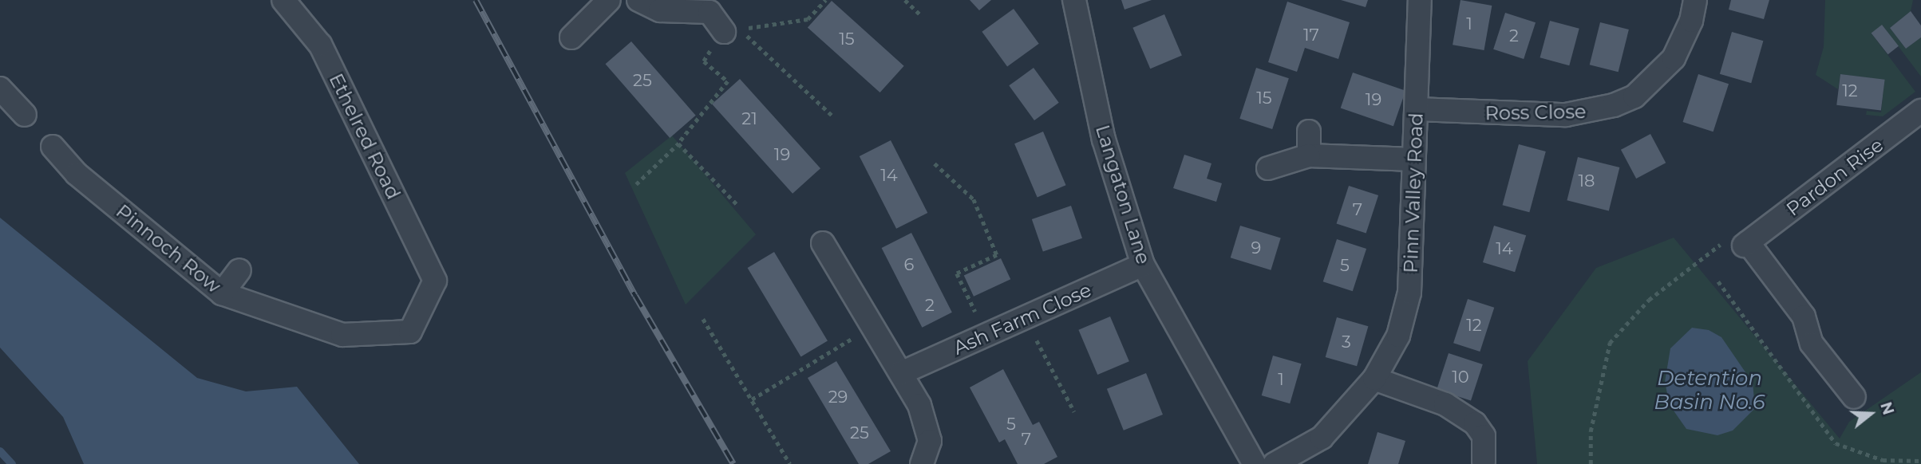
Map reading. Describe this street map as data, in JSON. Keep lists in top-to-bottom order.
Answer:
{
  "streets": {
    "street": [
      "Ross Close",
      "Ethelred Road",
      "Pardon Rise",
      "Pinn Valley Road",
      "Langaton Lane",
      "Pinnoch Row",
      "Ash Farm Close"
    ]
  },
  "crossings": [
    ["Ross Close", "Pinn Valley Road"],
    ["Ethelred Road", "Pinnoch Row"],
    ["Langaton Lane", "Ash Farm Close"]
  ],
  "water": ["Detention Basin No.6"],
  "house_numbers": [
    "1",
    "17",
    "2",
    "15",
    "25",
    "12",
    "15",
    "19",
    "21",
    "19",
    "14",
    "18",
    "7",
    "9",
    "14",
    "6",
    "5",
    "2",
    "12",
    "3",
    "10",
    "1",
    "29",
    "5",
    "25",
    "7"
  ],
  "north": "right"
}
